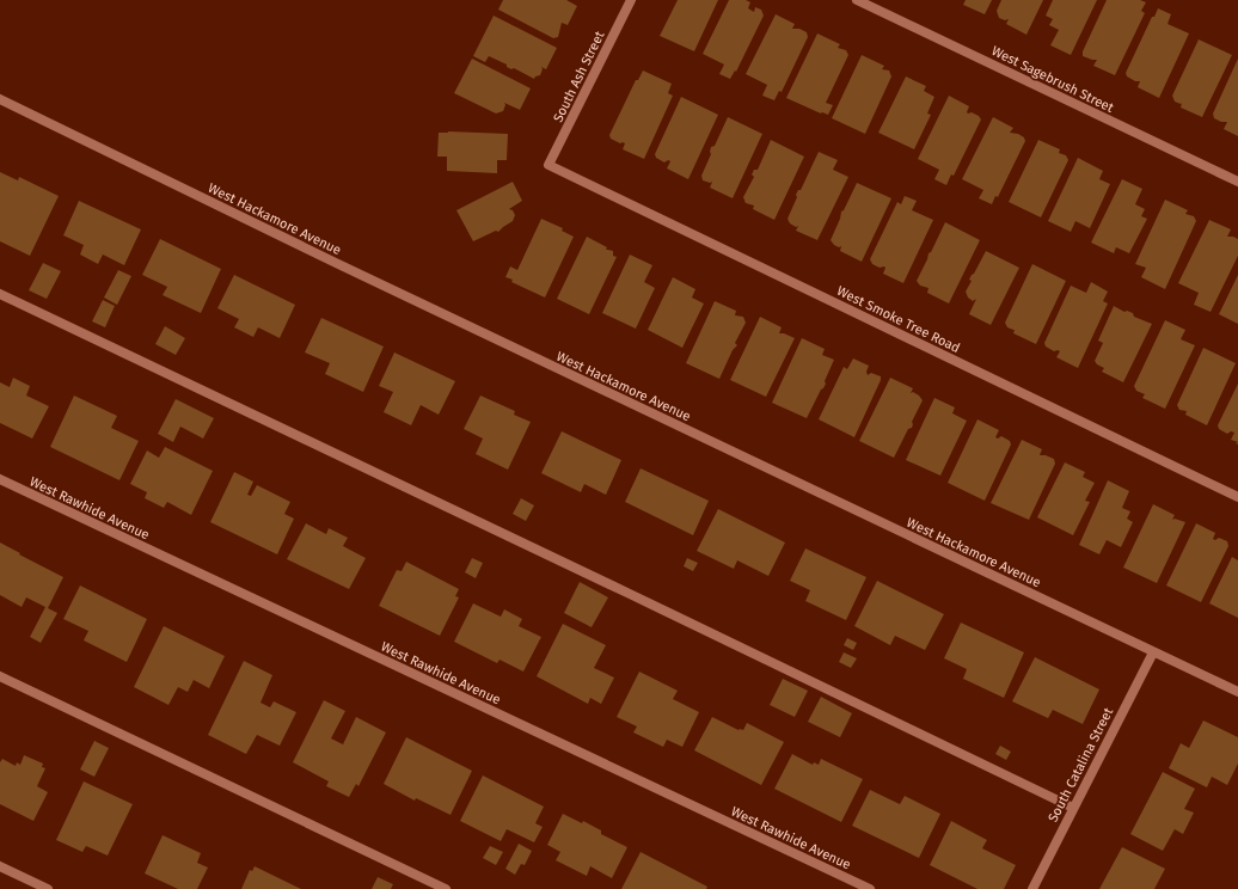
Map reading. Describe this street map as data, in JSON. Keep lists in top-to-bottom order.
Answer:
{
  "streets": {
    "street": [
      "South Ash Street",
      "West Sagebrush Street",
      "West Hackamore Avenue",
      "West Smoke Tree Road",
      "West Rawhide Avenue",
      "South Catalina Street"
    ]
  },
  "crossings": [
    ["South Ash Street", "West Smoke Tree Road"],
    ["West Hackamore Avenue", "South Catalina Street"]
  ]
}
